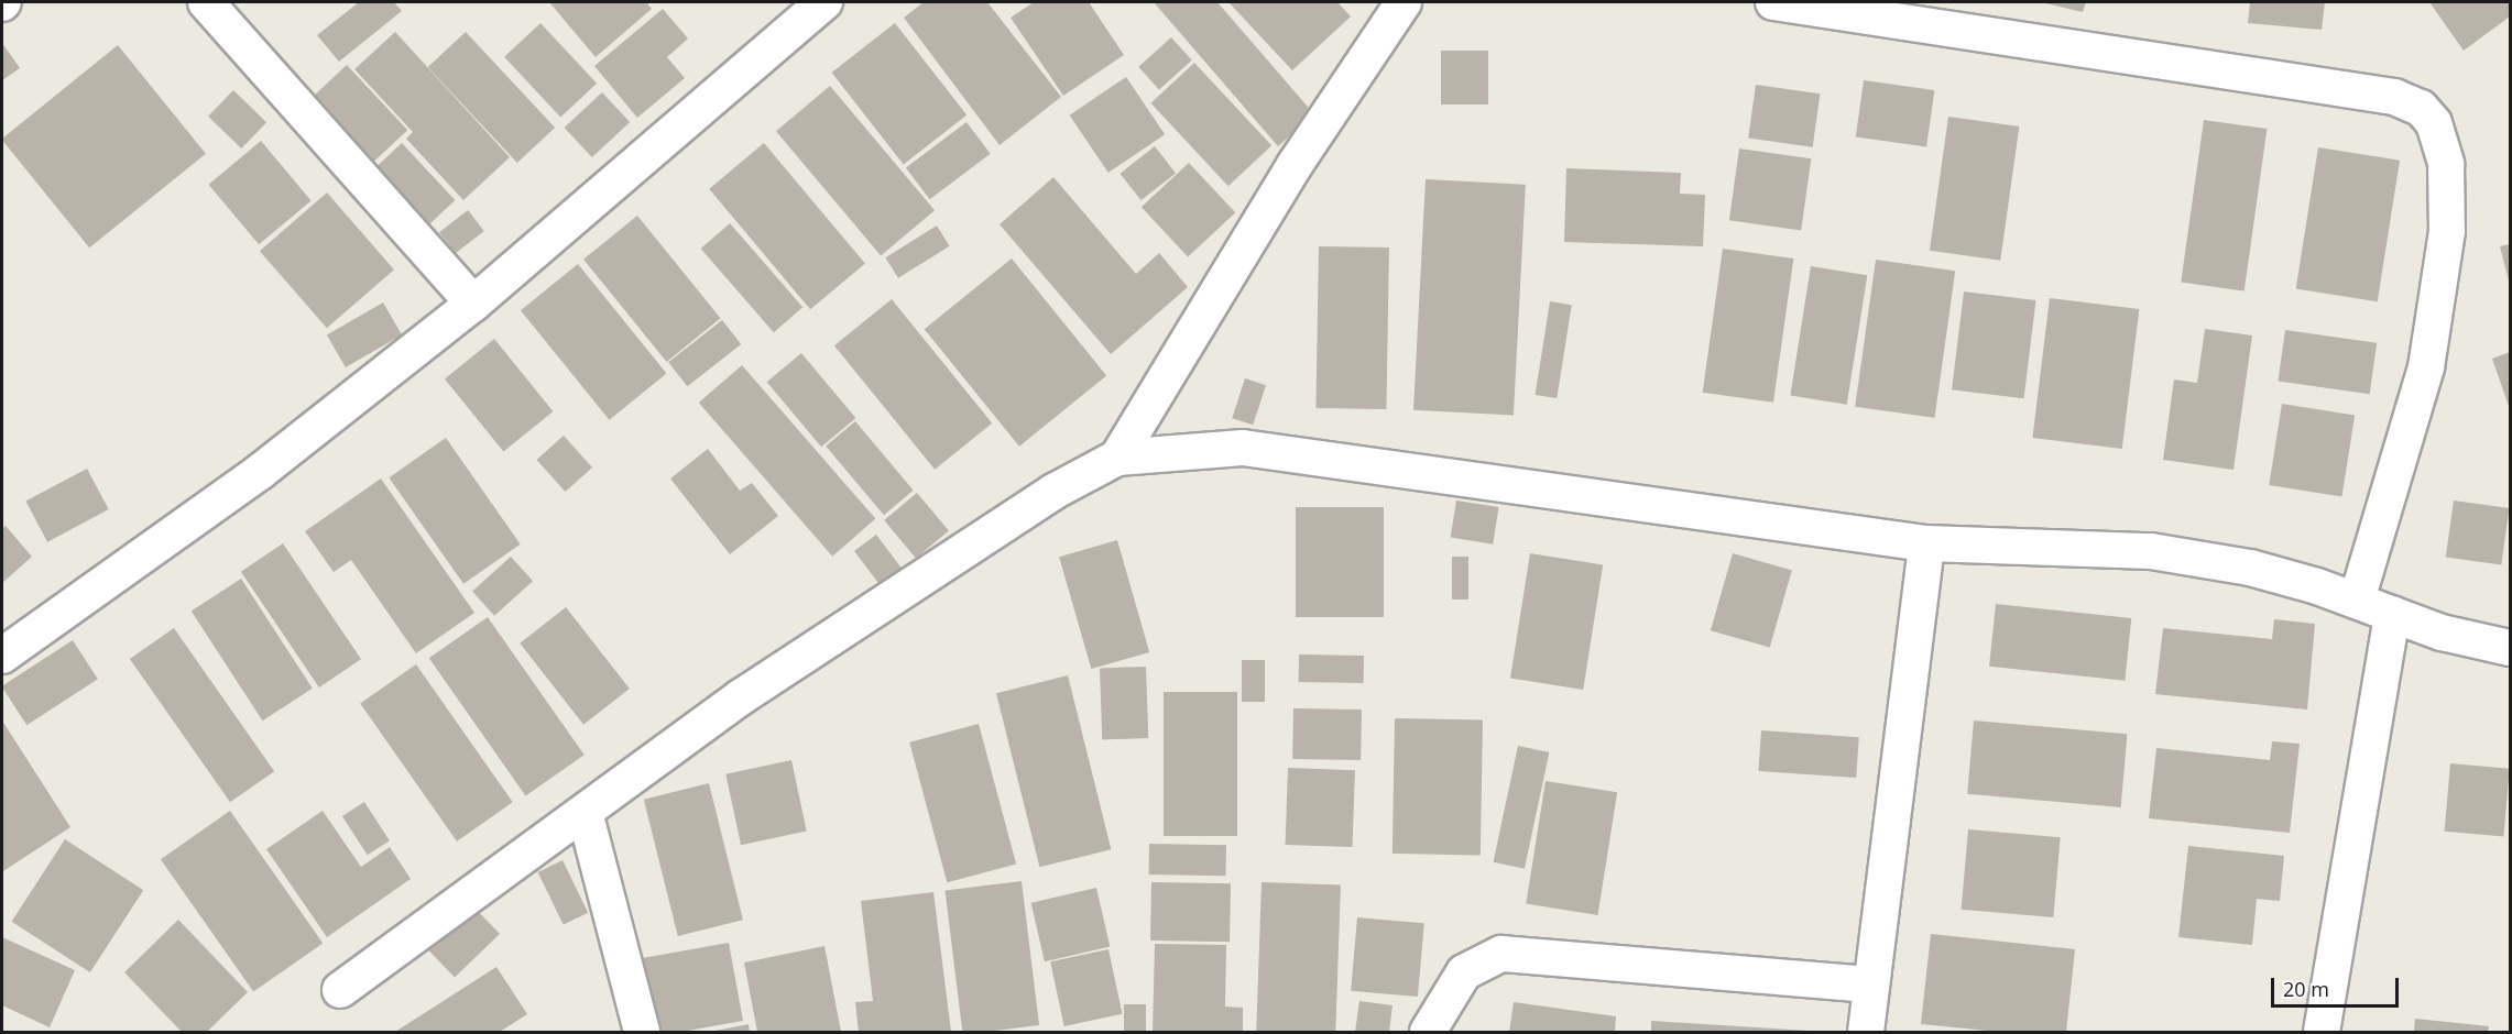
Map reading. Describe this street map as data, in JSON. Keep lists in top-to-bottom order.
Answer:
{
  "scale_bar": "20 m"
}
